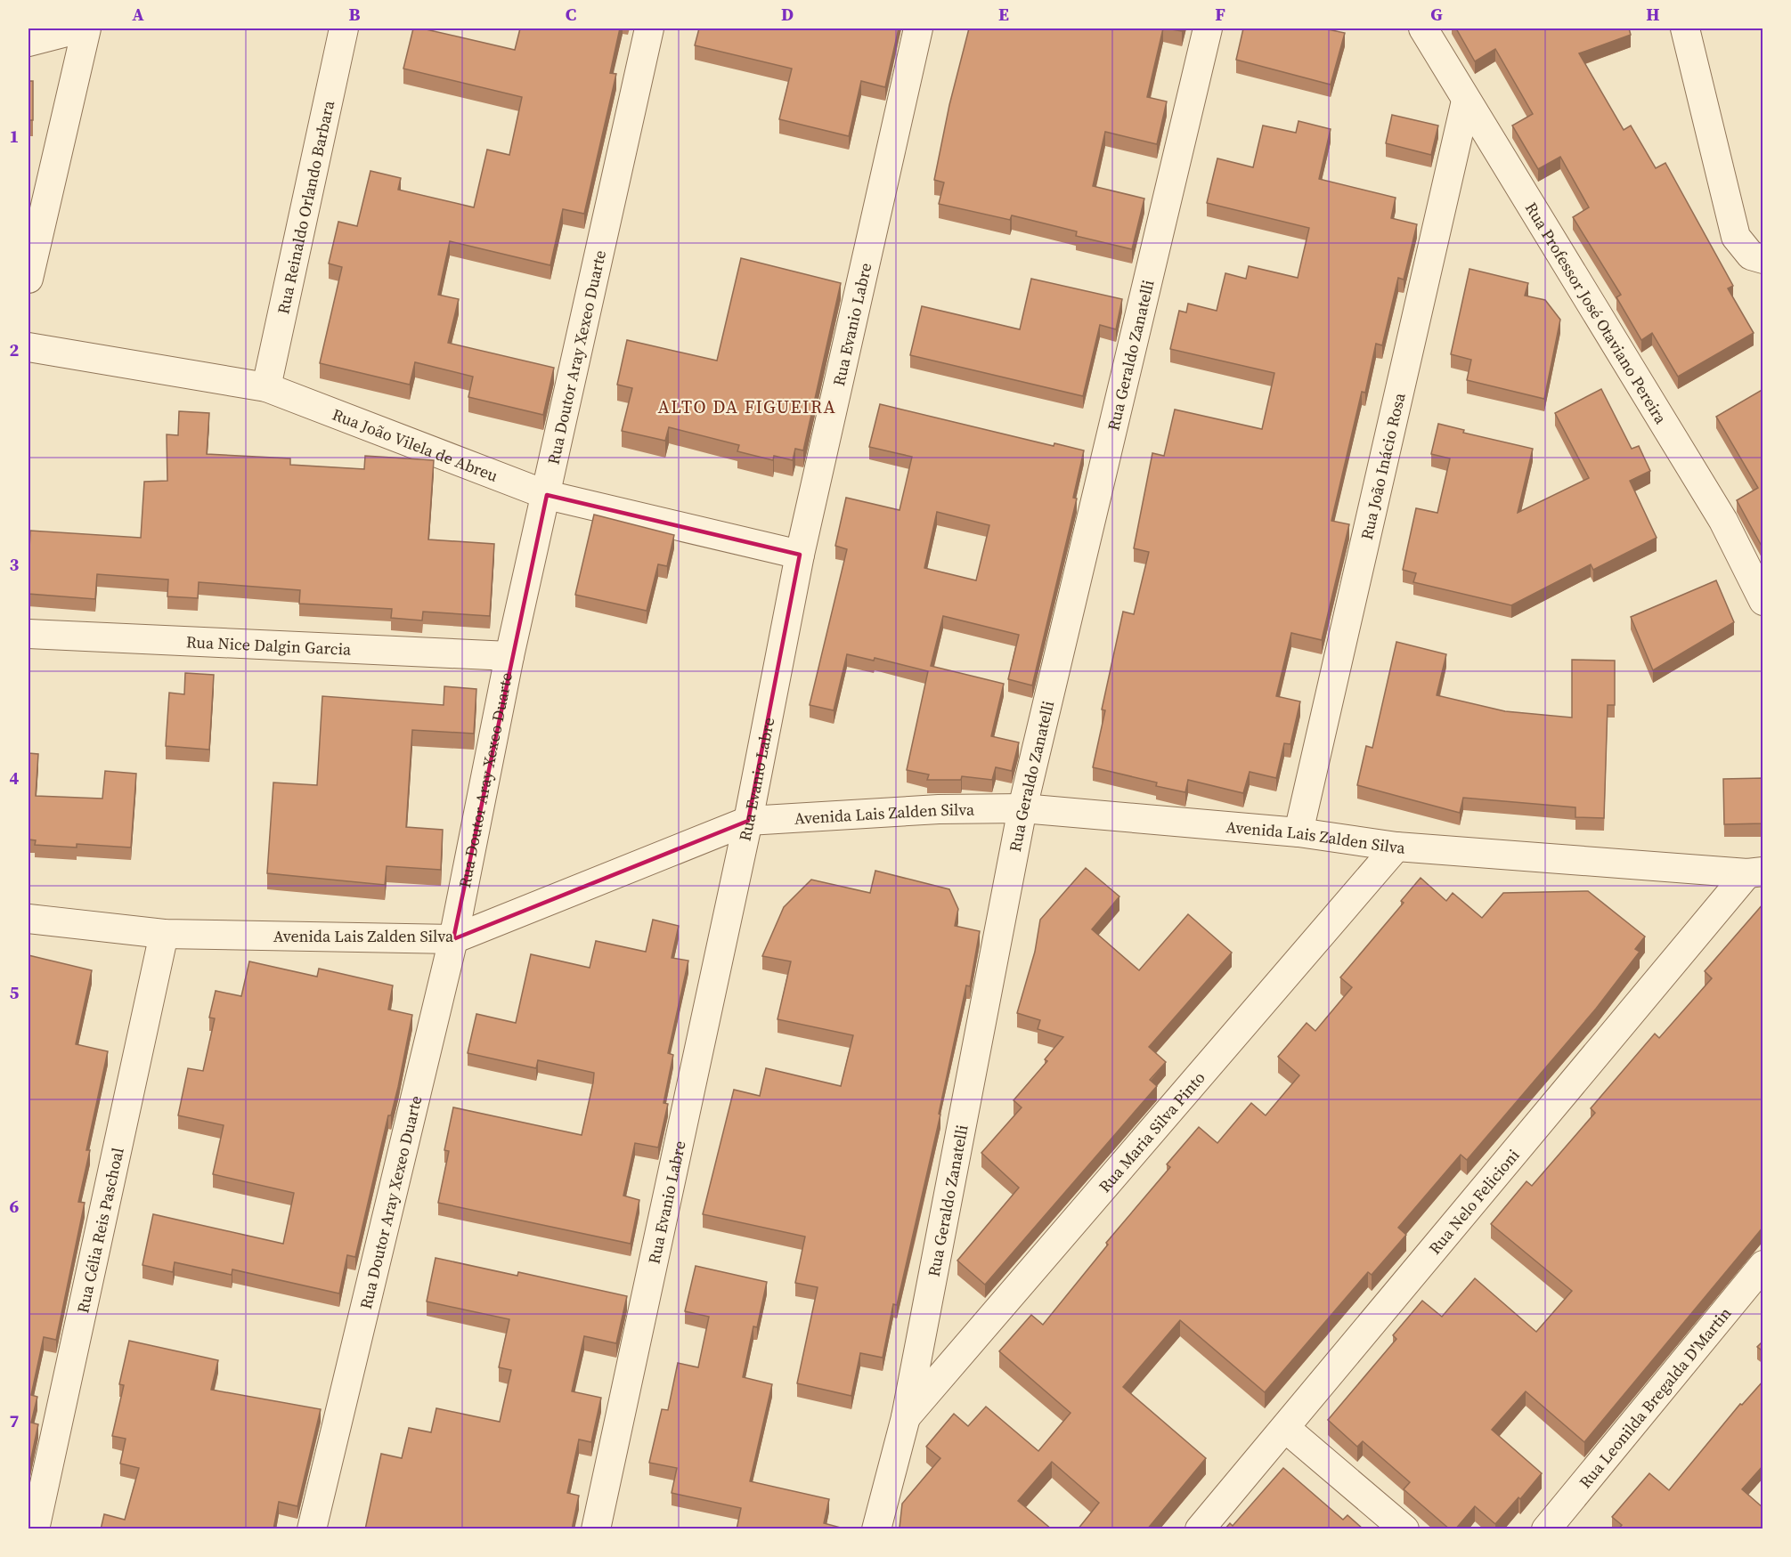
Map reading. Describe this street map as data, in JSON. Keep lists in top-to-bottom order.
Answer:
{
  "streets": {
    "street": [
      "Rua Reinaldo Orlando Barbara",
      "Rua Professor José Otaviano Pereira",
      "Rua Evanio Labre",
      "Rua Geraldo Zanatelli",
      "Rua Doutor Aray Xexeo Duarte",
      "Rua João Vilela de Abreu",
      "Rua João Inácio Rosa",
      "Rua Nice Dalgin Garcia",
      "Avenida Lais Zalden Silva",
      "Rua Maria Silva Pinto",
      "Rua Nelo Felicioni",
      "Rua Célia Reis Paschoal",
      "Rua Leonilda Bregalda D'Martin"
    ]
  },
  "crossings": [
    ["Rua Reinaldo Orlando Barbara", "Rua João Vilela de Abreu"],
    ["Rua Professor José Otaviano Pereira", "Rua João Inácio Rosa"],
    ["Rua Evanio Labre", "Rua João Vilela de Abreu"],
    ["Rua Evanio Labre", "Avenida Lais Zalden Silva"],
    ["Rua Geraldo Zanatelli", "Avenida Lais Zalden Silva"],
    ["Rua Geraldo Zanatelli", "Rua Maria Silva Pinto"],
    ["Rua Doutor Aray Xexeo Duarte", "Rua João Vilela de Abreu"],
    ["Rua Doutor Aray Xexeo Duarte", "Rua Nice Dalgin Garcia"],
    ["Rua Doutor Aray Xexeo Duarte", "Avenida Lais Zalden Silva"],
    ["Rua João Inácio Rosa", "Avenida Lais Zalden Silva"],
    ["Avenida Lais Zalden Silva", "Rua Maria Silva Pinto"],
    ["Avenida Lais Zalden Silva", "Rua Nelo Felicioni"],
    ["Avenida Lais Zalden Silva", "Rua Célia Reis Paschoal"]
  ],
  "districts": ["ALTO DA FIGUEIRA"],
  "grid": {
    "columns": [
      "A",
      "B",
      "C",
      "D",
      "E",
      "F",
      "G",
      "H"
    ],
    "rows": [
      "1",
      "2",
      "3",
      "4",
      "5",
      "6",
      "7"
    ]
  }
}
